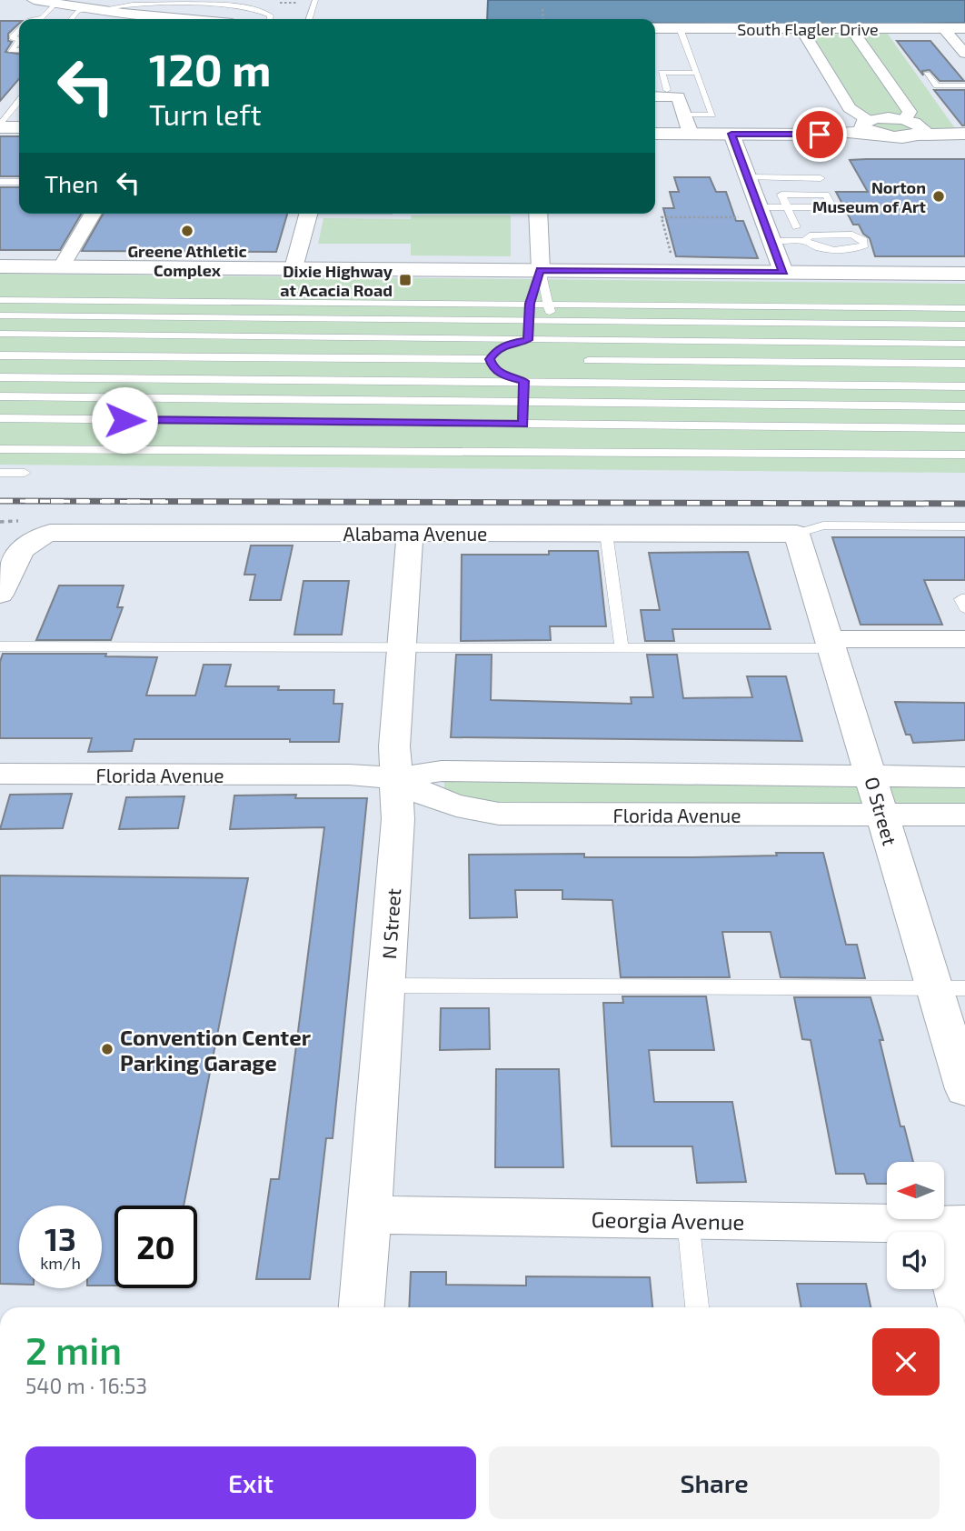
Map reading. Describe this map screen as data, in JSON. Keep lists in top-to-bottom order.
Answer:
{
  "streets": {
    "street": [
      "South Flagler Drive",
      "Alabama Avenue",
      "Florida Avenue",
      "O Street",
      "N Street",
      "Georgia Avenue"
    ]
  },
  "crossings": [
    ["Alabama Avenue", "O Street"],
    ["Alabama Avenue", "N Street"],
    ["Florida Avenue", "O Street"],
    ["Florida Avenue", "N Street"],
    ["N Street", "Georgia Avenue"]
  ],
  "places": {
    "other": ["Norton Museum of Art", "Greene Athletic Complex", "Convention Center Parking Garage"],
    "transit": ["Dixie Highway at Acacia Road"]
  },
  "north": "left",
  "page": {
    "turn": ["120 m", "Turn left"],
    "then": "Then",
    "speed": "13 km/h",
    "limit": "20",
    "heading": ["2 min", "540 m · 16:53"],
    "buttons": ["Exit", "Share"]
  }
}
